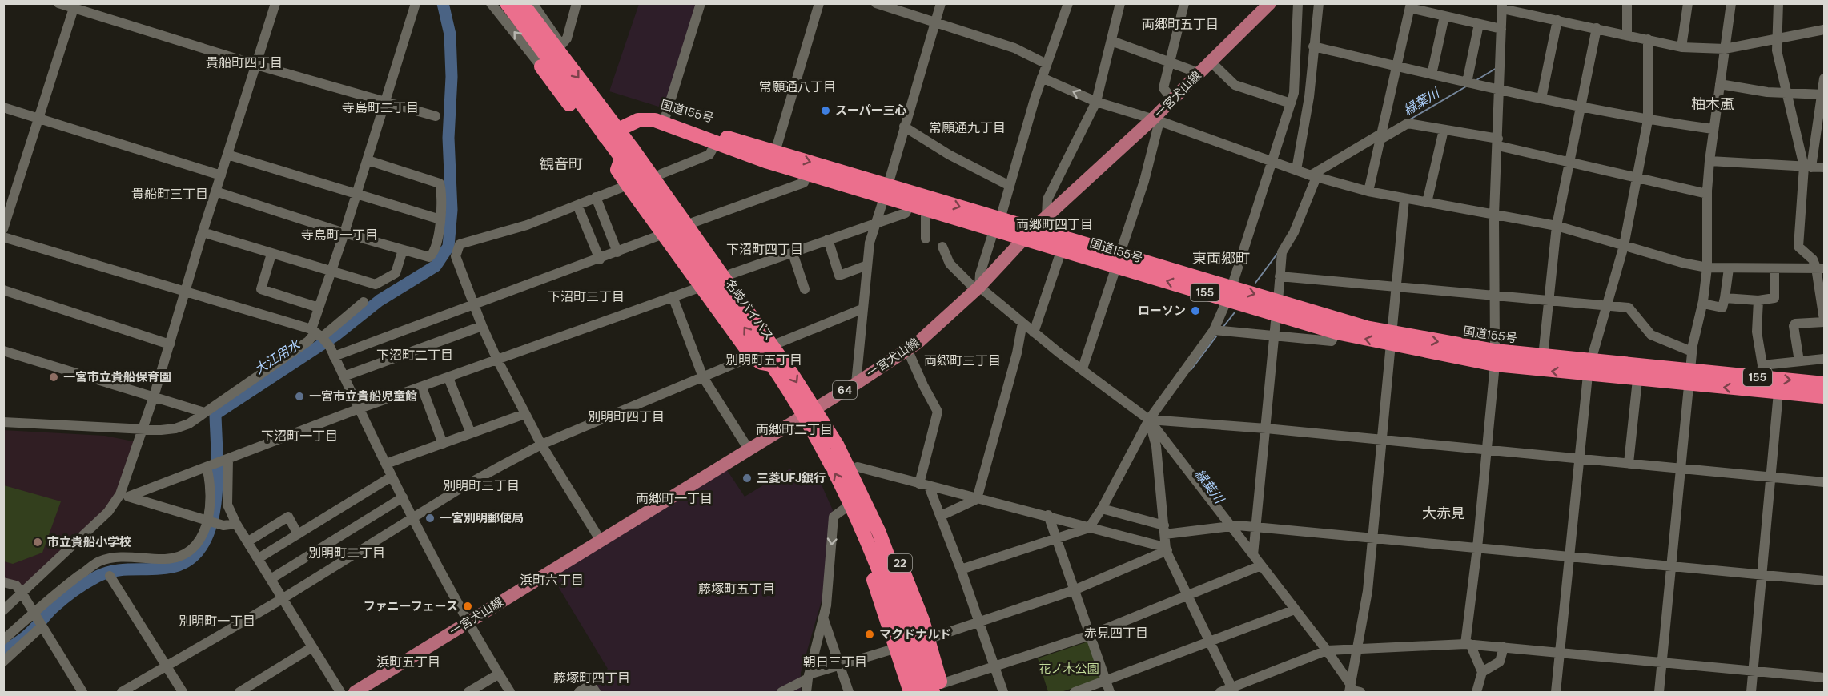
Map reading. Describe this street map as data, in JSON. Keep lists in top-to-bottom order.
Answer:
{
  "streets": {
    "highway": [
      "国道155号",
      "155",
      "名岐バイパス",
      "22"
    ],
    "main road": ["一宮犬山線", "64"]
  },
  "crossings": [
    ["一宮犬山線", "国道155号"],
    ["一宮犬山線", "名岐バイパス"],
    ["国道155号", "名岐バイパス"],
    ["名岐バイパス", "22"]
  ],
  "districts": [
    "両郷町五丁目",
    "貴船町四丁目",
    "常願通八丁目",
    "柚木颪",
    "寺島町二丁目",
    "常願通九丁目",
    "観音町",
    "貴船町三丁目",
    "両郷町四丁目",
    "寺島町一丁目",
    "下沼町四丁目",
    "東両郷町",
    "下沼町三丁目",
    "下沼町二丁目",
    "別明町五丁目",
    "両郷町三丁目",
    "別明町四丁目",
    "両郷町二丁目",
    "下沼町一丁目",
    "別明町三丁目",
    "両郷町一丁目",
    "大赤見",
    "別明町二丁目",
    "浜町六丁目",
    "藤塚町五丁目",
    "別明町一丁目",
    "赤見四丁目",
    "浜町五丁目",
    "朝日三丁目",
    "藤塚町四丁目"
  ],
  "water": ["縁葉川", "大江用水"],
  "parks": ["花ノ木公園"],
  "places": [
    "スーパー三心",
    "ローソン",
    "一宮市立貴船保育園",
    "一宮市立貴船児童館",
    "三菱UFJ銀行",
    "一宮別明郵便局",
    "市立貴船小学校",
    "ファニーフェース",
    "マクドナルド"
  ]
}
